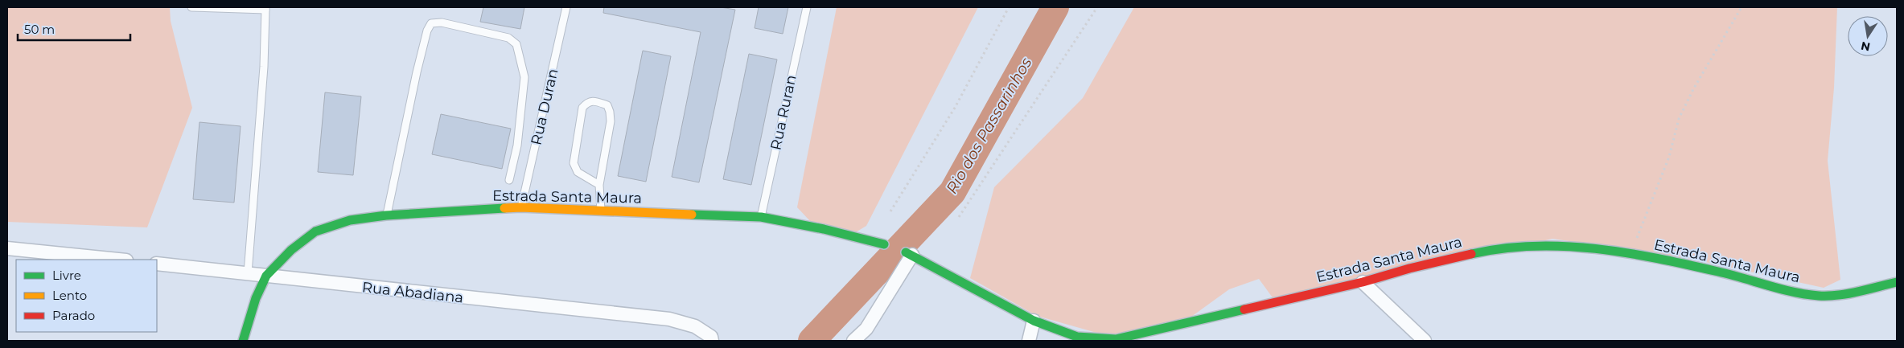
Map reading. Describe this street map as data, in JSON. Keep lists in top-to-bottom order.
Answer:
{
  "streets": {
    "street": ["Estrada Santa Maura", "Rua Abadiana"],
    "lane": ["Rua Duran", "Rua Ruran"]
  },
  "crossings": [
    ["Rua Duran", "Estrada Santa Maura"],
    ["Rua Ruran", "Estrada Santa Maura"],
    ["Estrada Santa Maura", "Rua Abadiana"]
  ],
  "water": ["Rio dos Passarinhos"],
  "legend": ["Livre", "Lento", "Parado"],
  "scale_bar": "50 m",
  "north": "bottom"
}
